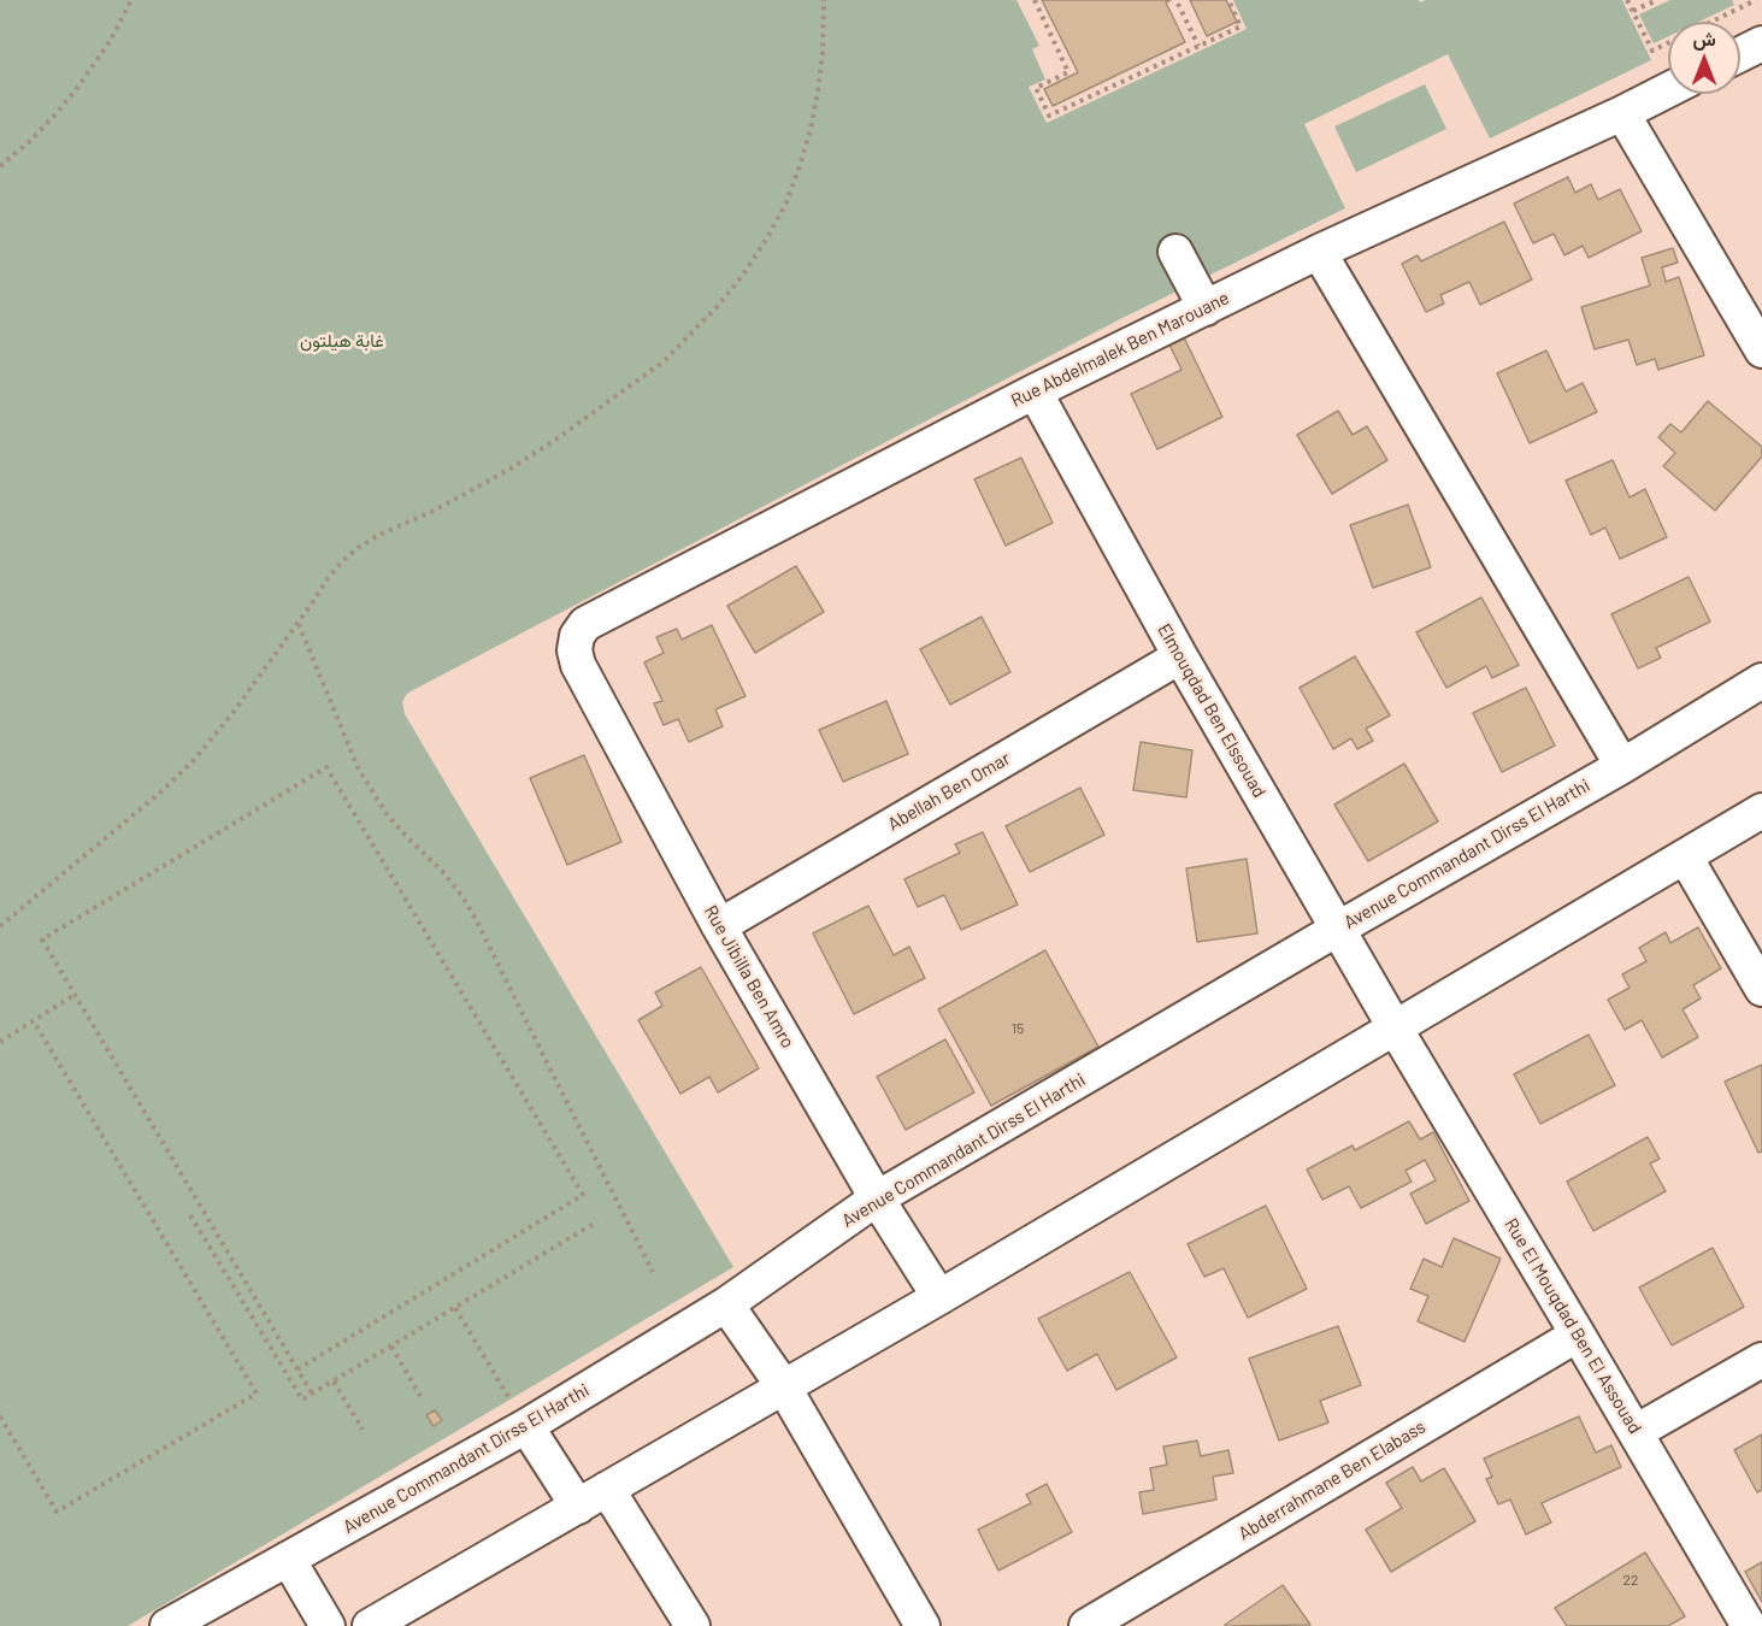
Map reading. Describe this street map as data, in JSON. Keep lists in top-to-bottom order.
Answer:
{
  "streets": {
    "street": [
      "Rue Abdelmalek Ben Marouane",
      "Elmouqdad Ben Elssouad",
      "Abellah Ben Omar",
      "Avenue Commandant Dirss El Harthi",
      "Rue Jibilla Ben Amro",
      "Rue El Mouqdad Ben El Assouad",
      "Abderrahmane Ben Elabass"
    ]
  },
  "crossings": [
    ["Rue Abdelmalek Ben Marouane", "Elmouqdad Ben Elssouad"],
    ["Rue Abdelmalek Ben Marouane", "Rue Jibilla Ben Amro"],
    ["Elmouqdad Ben Elssouad", "Abellah Ben Omar"],
    ["Elmouqdad Ben Elssouad", "Avenue Commandant Dirss El Harthi"],
    ["Elmouqdad Ben Elssouad", "Rue El Mouqdad Ben El Assouad"],
    ["Abellah Ben Omar", "Rue Jibilla Ben Amro"],
    ["Avenue Commandant Dirss El Harthi", "Rue Jibilla Ben Amro"],
    ["Rue El Mouqdad Ben El Assouad", "Abderrahmane Ben Elabass"]
  ],
  "parks": ["غابة هيلتون"],
  "house_numbers": ["15", "22"],
  "north": "top"
}
